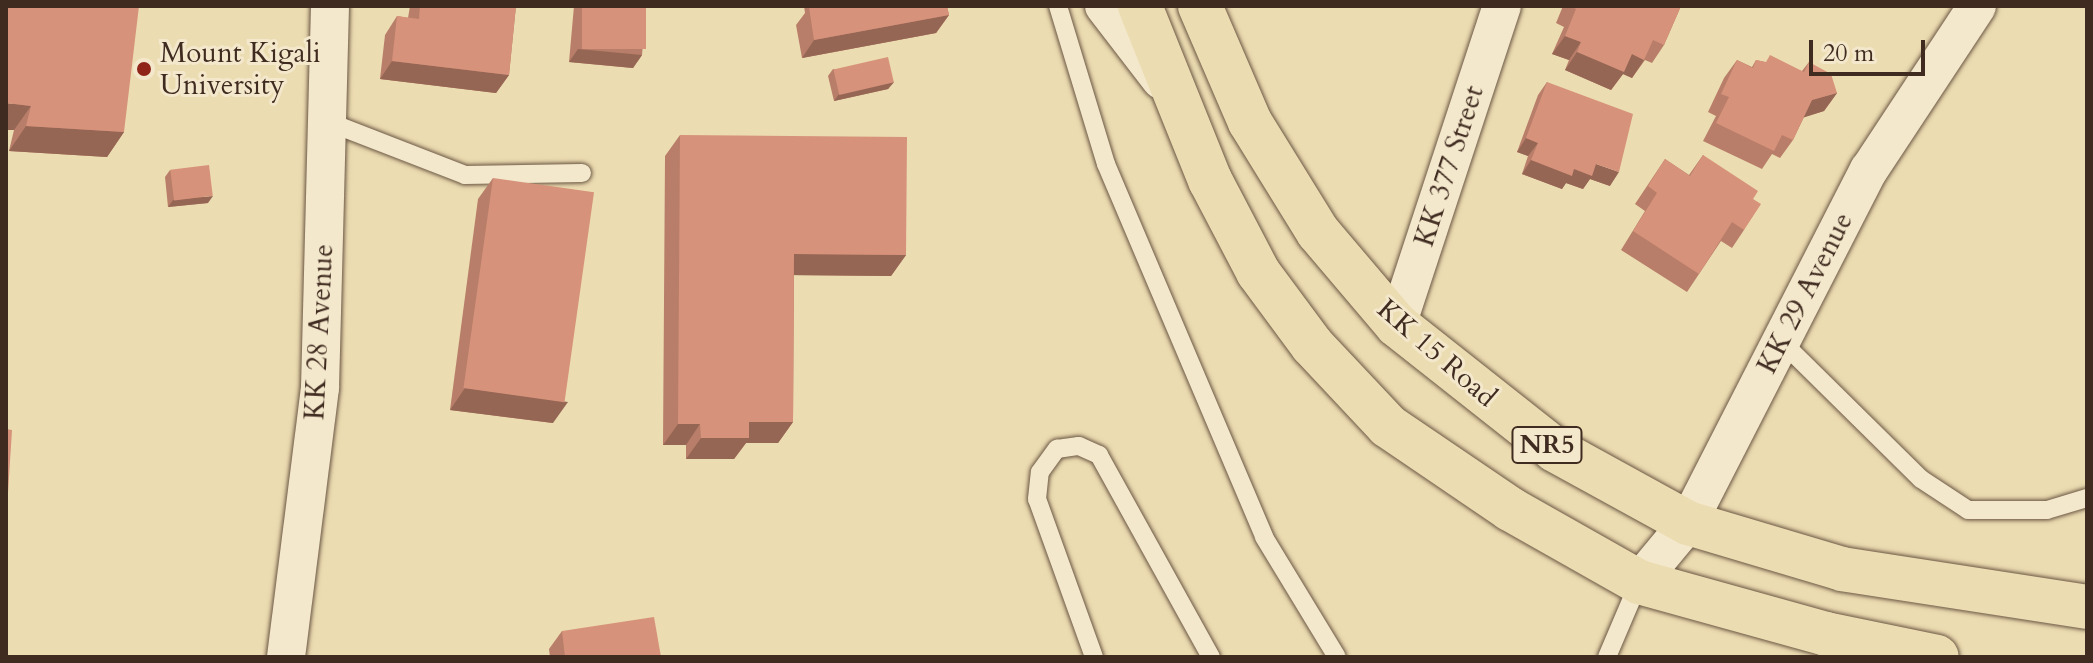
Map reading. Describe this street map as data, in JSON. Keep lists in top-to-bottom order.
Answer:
{
  "streets": {
    "highway": ["KK 15 Road", "NR5"],
    "street": ["KK 377 Street", "KK 29 Avenue", "KK 28 Avenue"]
  },
  "crossings": [
    ["KK 377 Street", "KK 15 Road"],
    ["KK 29 Avenue", "KK 15 Road"],
    ["KK 29 Avenue", "NR5"]
  ],
  "places": ["Mount Kigali University"],
  "scale_bar": "20 m"
}
